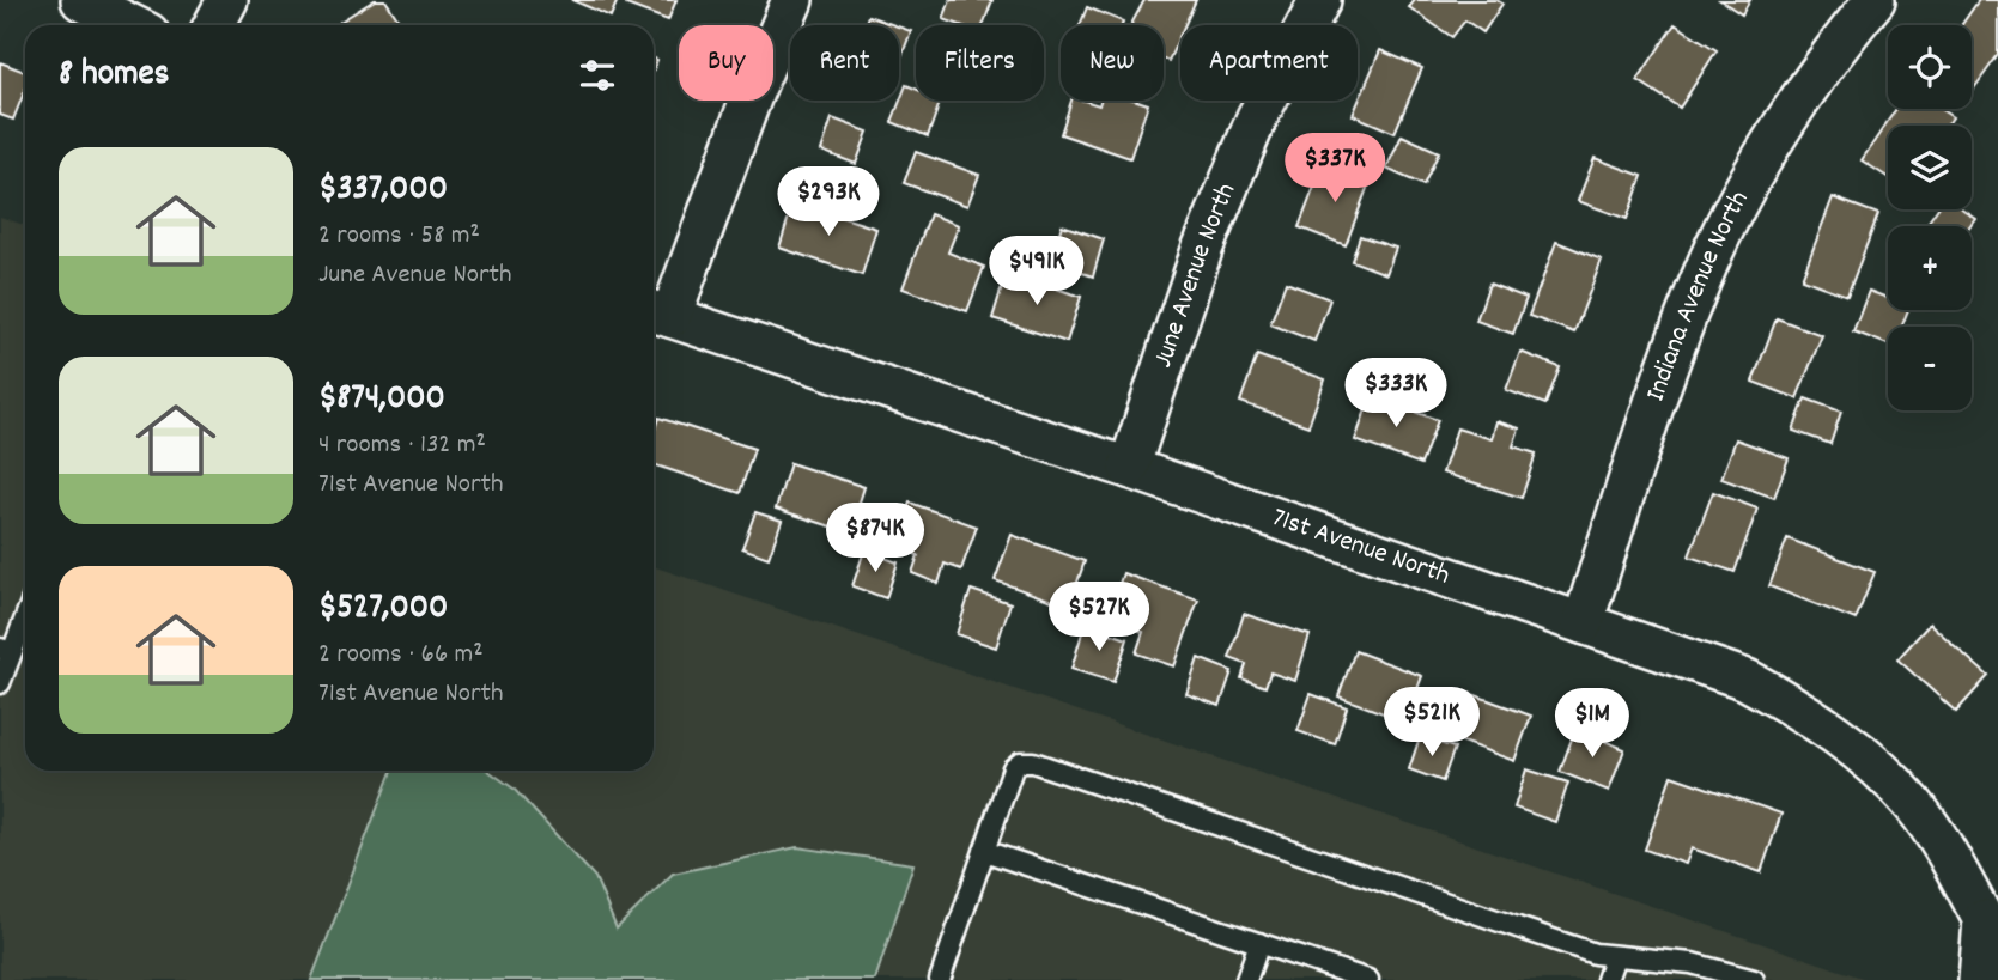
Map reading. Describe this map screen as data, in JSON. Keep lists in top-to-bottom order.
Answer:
{
  "streets": {
    "street": ["June Avenue North", "Indiana Avenue North", "71st Avenue North"]
  },
  "crossings": [
    ["June Avenue North", "71st Avenue North"],
    ["Indiana Avenue North", "71st Avenue North"]
  ],
  "page": {
    "map_buttons": ["+", "−"],
    "chip": [
      "Buy",
      "Rent",
      "Filters",
      "New",
      "Apartment"
    ],
    "heading": "8 homes",
    "list": [
      {
        "name": "$337,000",
        "note": "2 rooms · 58 m² · June Avenue North"
      },
      {
        "name": "$874,000",
        "note": "4 rooms · 132 m² · 71st Avenue North"
      },
      {
        "name": "$527,000",
        "note": "2 rooms · 66 m² · 71st Avenue North"
      }
    ],
    "price": [
      "$337K",
      "$293K",
      "$491K",
      "$333K",
      "$874K",
      "$527K",
      "$521K",
      "$1M"
    ]
  }
}
